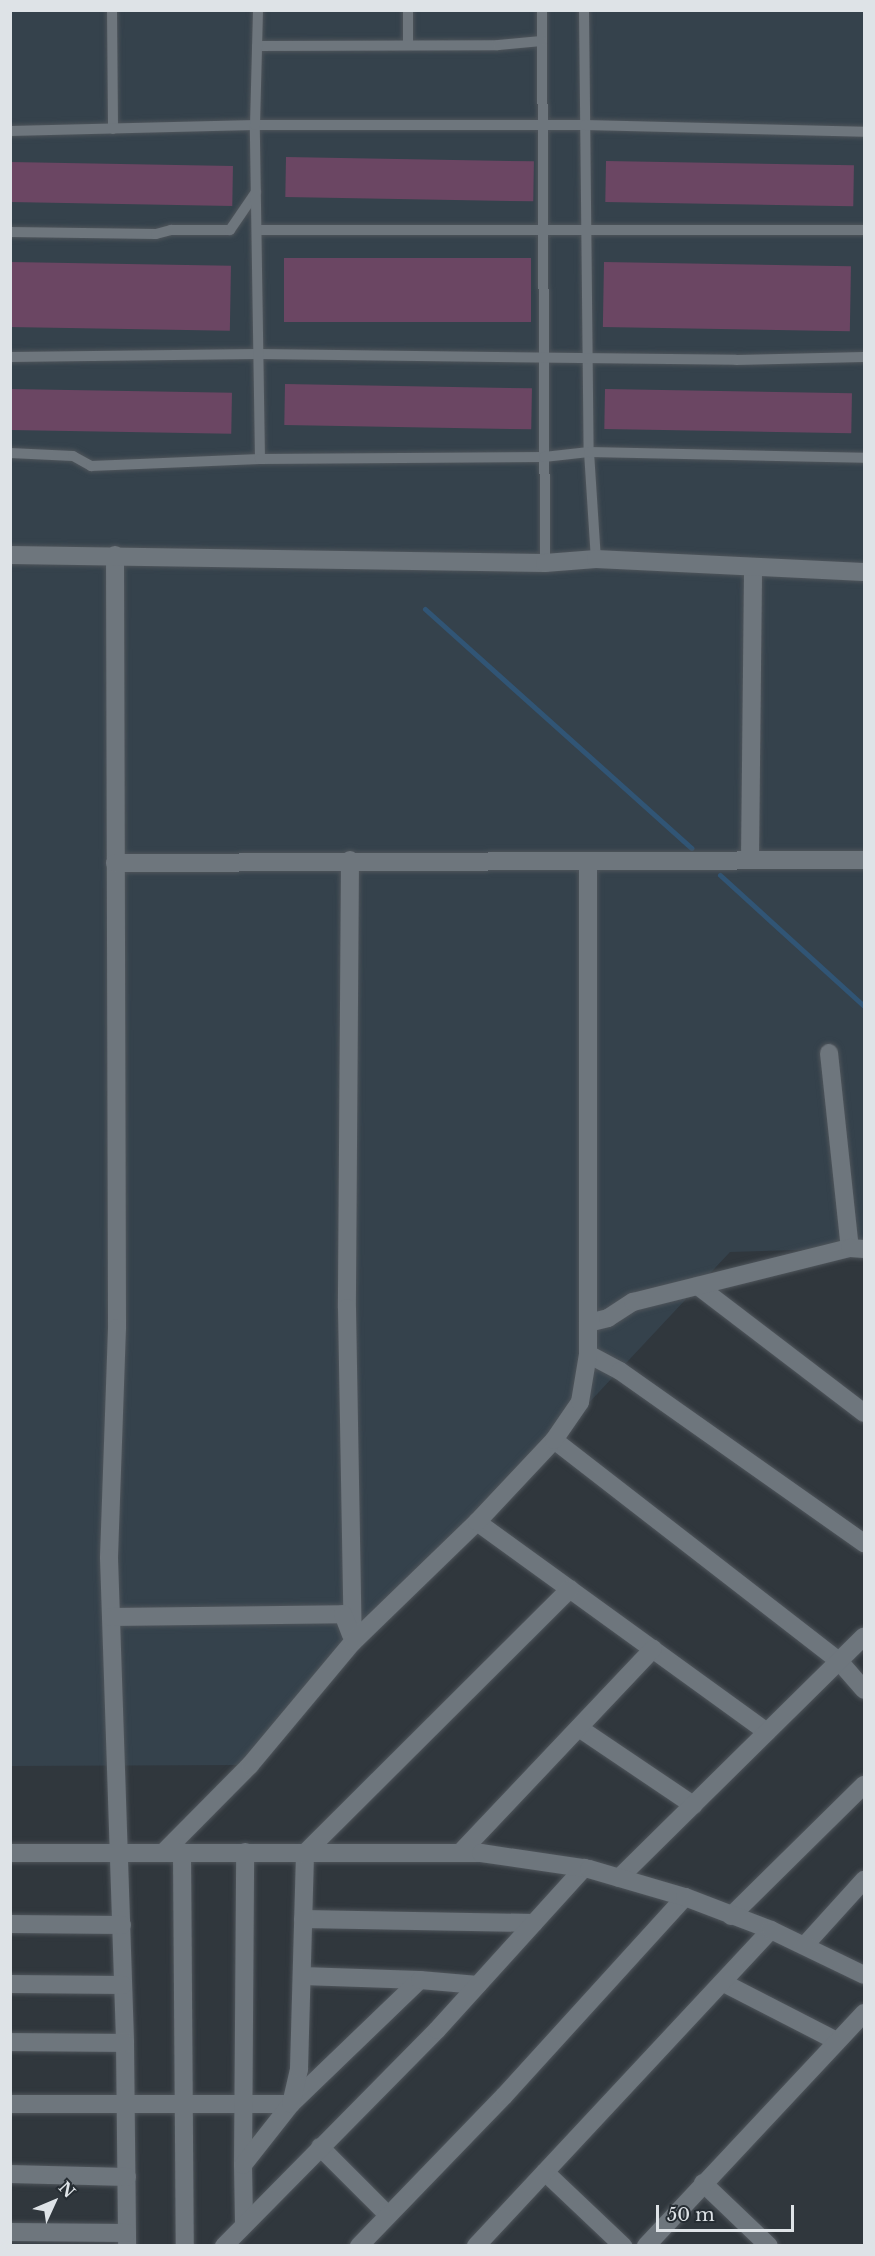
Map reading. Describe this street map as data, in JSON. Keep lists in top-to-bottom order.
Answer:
{
  "scale_bar": "50 m",
  "north": "top right"
}
